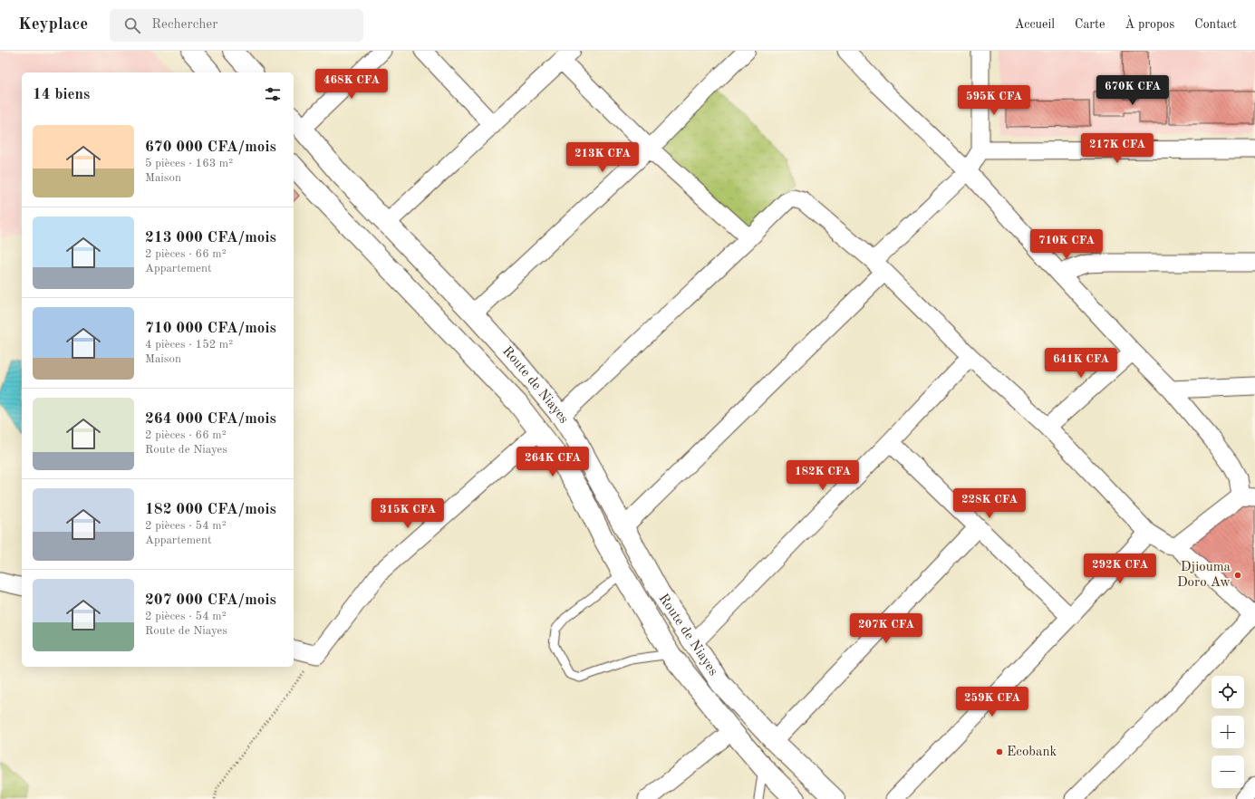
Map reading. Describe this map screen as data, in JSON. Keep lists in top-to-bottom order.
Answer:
{
  "streets": {
    "main road": ["Route de Niayes"]
  },
  "places": ["Djiouma Doro Aw", "Ecobank"],
  "page": {
    "header": "Keyplace",
    "search": "Rechercher",
    "nav": [
      "Accueil",
      "Carte",
      "À propos",
      "Contact"
    ],
    "price": [
      "468K CFA",
      "670K CFA",
      "595K CFA",
      "217K CFA",
      "213K CFA",
      "710K CFA",
      "641K CFA",
      "264K CFA",
      "182K CFA",
      "228K CFA",
      "315K CFA",
      "292K CFA",
      "207K CFA",
      "259K CFA"
    ],
    "heading": "14 biens",
    "list": [
      {
        "name": "670 000 CFA/mois",
        "note": "5 pièces · 163 m² · Maison"
      },
      {
        "name": "213 000 CFA/mois",
        "note": "2 pièces · 66 m² · Appartement"
      },
      {
        "name": "710 000 CFA/mois",
        "note": "4 pièces · 152 m² · Maison"
      },
      {
        "name": "264 000 CFA/mois",
        "note": "2 pièces · 66 m² · Route de Niayes"
      },
      {
        "name": "182 000 CFA/mois",
        "note": "2 pièces · 54 m² · Appartement"
      },
      {
        "name": "207 000 CFA/mois",
        "note": "2 pièces · 54 m² · Route de Niayes"
      }
    ],
    "map_buttons": ["+", "−"]
  }
}
